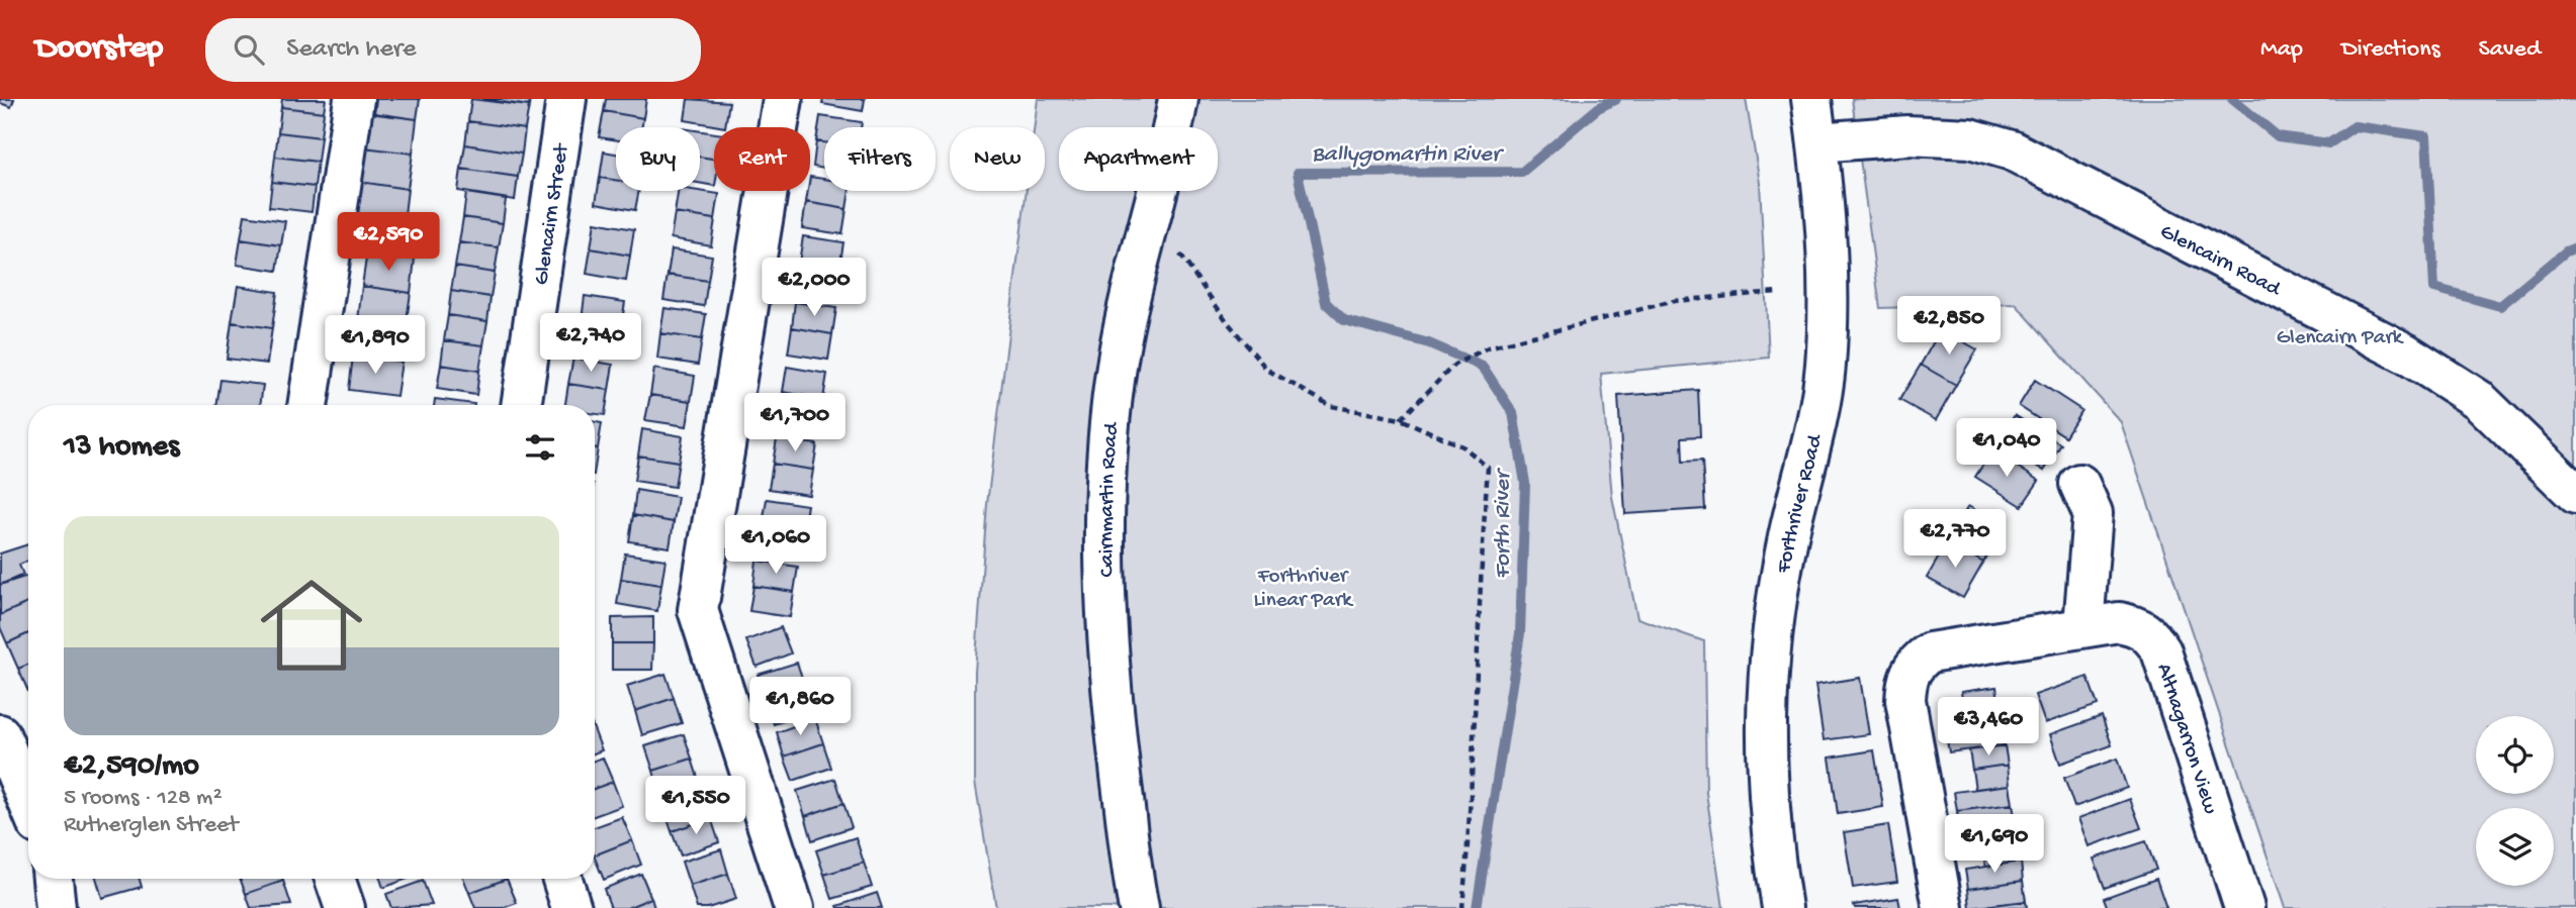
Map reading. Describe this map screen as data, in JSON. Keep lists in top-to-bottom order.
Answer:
{
  "streets": {
    "street": [
      "Glencairn Street",
      "Glencairn Road",
      "Cairnmartin Road",
      "Forthriver Road",
      "Altnagarron View"
    ]
  },
  "crossings": [
    ["Glencairn Road", "Forthriver Road"]
  ],
  "water": ["Ballygomartin River", "Forth River"],
  "parks": ["Glencairn Park", "Forthriver Linear Park"],
  "page": {
    "header": "Doorstep",
    "search": "Search here",
    "nav": ["Map", "Directions", "Saved"],
    "chip": [
      "Buy",
      "Rent",
      "Filters",
      "New",
      "Apartment"
    ],
    "price": [
      "€2,590",
      "€2,000",
      "€2,850",
      "€2,740",
      "€1,890",
      "€1,700",
      "€1,040",
      "€2,770",
      "€1,060",
      "€1,860",
      "€3,460",
      "€1,550",
      "€1,690"
    ],
    "heading": "13 homes",
    "list": [
      {
        "name": "€2,590/mo",
        "note": "5 rooms · 128 m² · Rutherglen Street"
      }
    ]
  }
}
